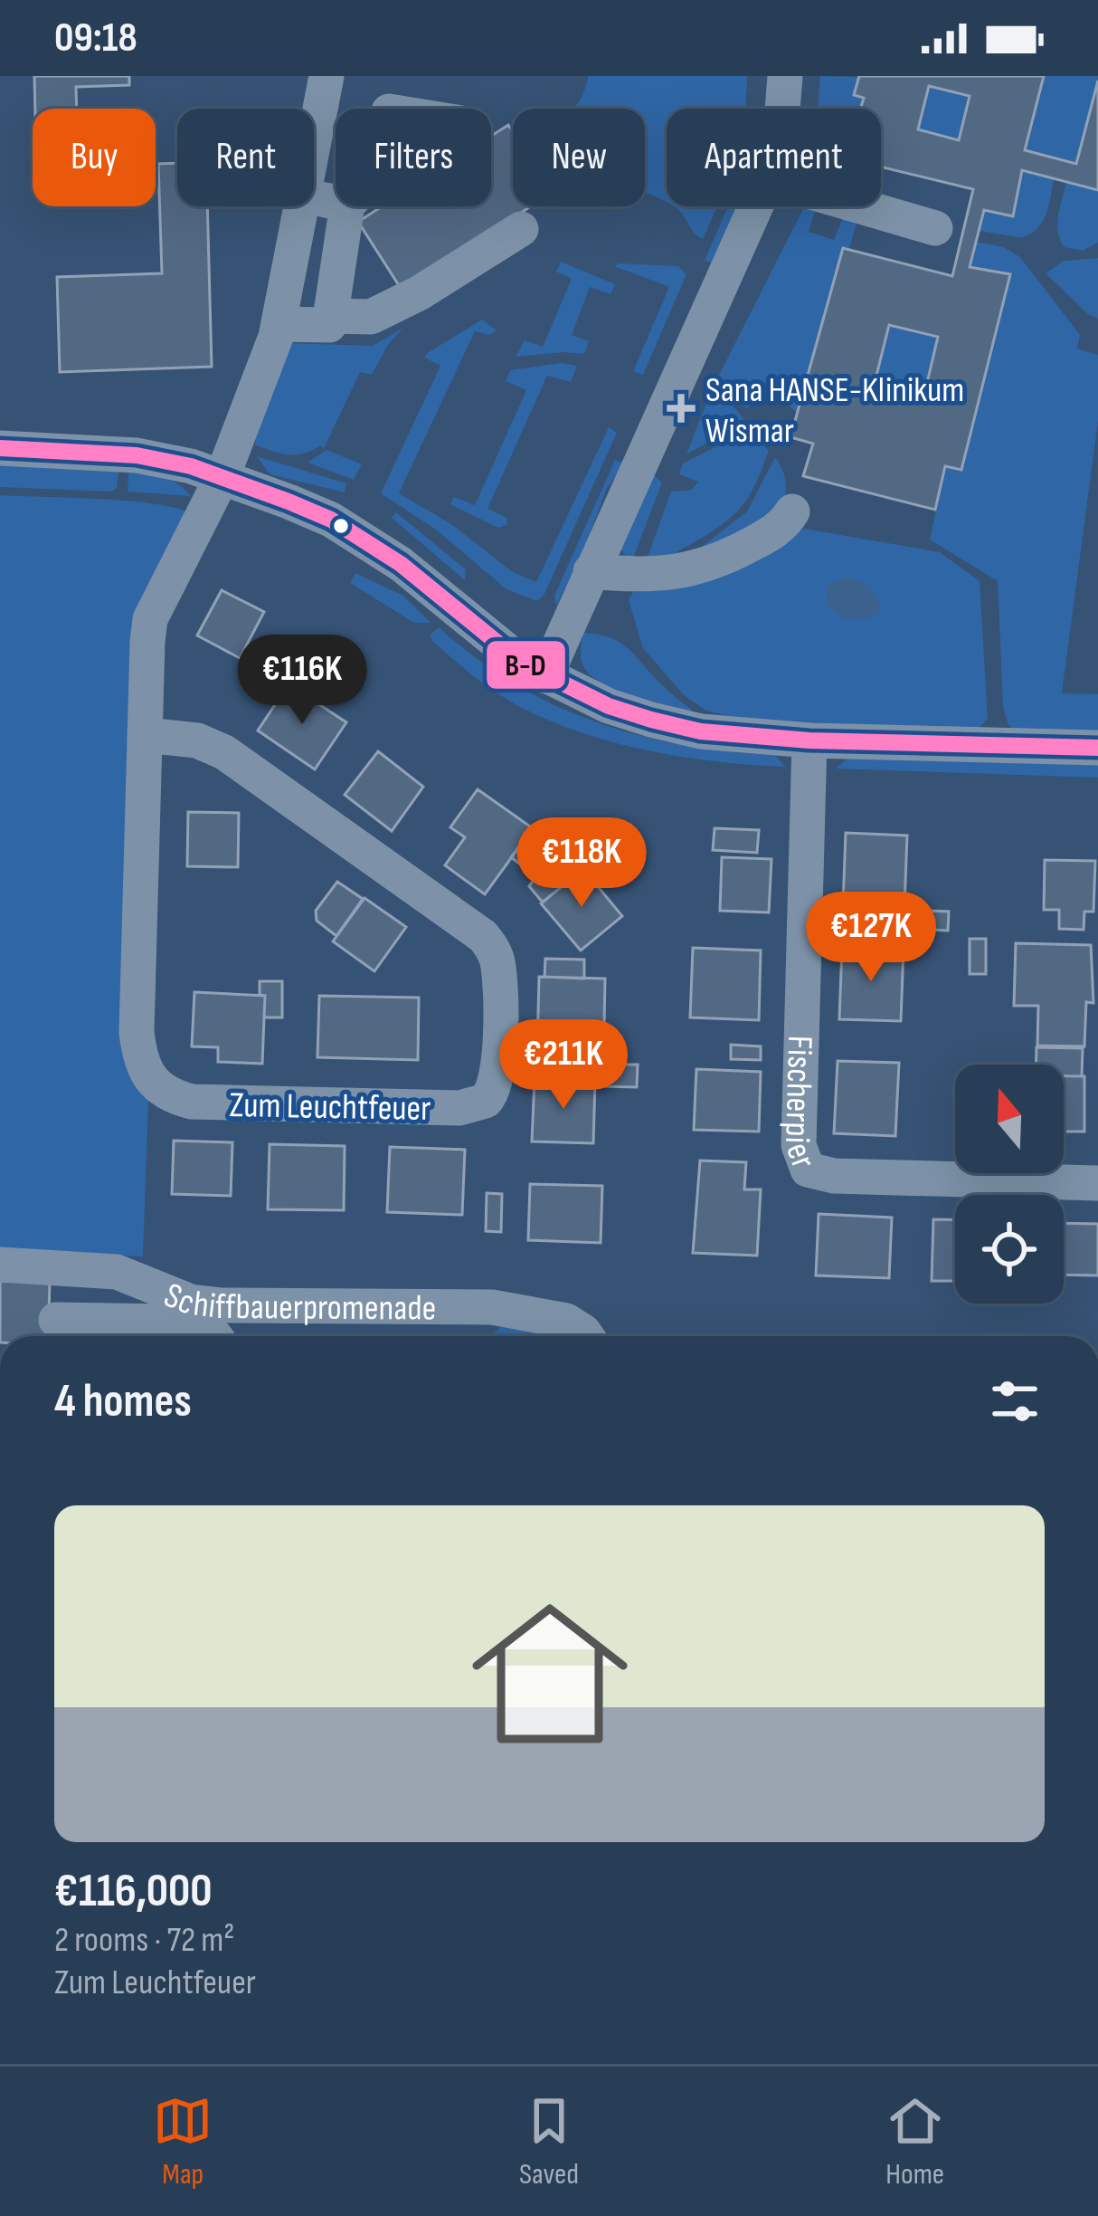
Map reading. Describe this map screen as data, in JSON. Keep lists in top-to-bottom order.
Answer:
{
  "streets": {
    "street": ["Fischerpier", "Zum Leuchtfeuer", "Schiffbauerpromenade"]
  },
  "places": {
    "health": ["Sana HANSE-Klinikum Wismar"]
  },
  "lines": ["transit line B-D"],
  "north": "top",
  "page": {
    "status": "09:18",
    "chip": [
      "Buy",
      "Rent",
      "Filters",
      "New",
      "Apartment"
    ],
    "price": [
      "€116K",
      "€118K",
      "€127K",
      "€211K"
    ],
    "heading": "4 homes",
    "list": [
      {
        "name": "€116,000",
        "note": "2 rooms · 72 m² · Zum Leuchtfeuer"
      }
    ],
    "tabs": ["Map", "Saved", "Home"]
  }
}
